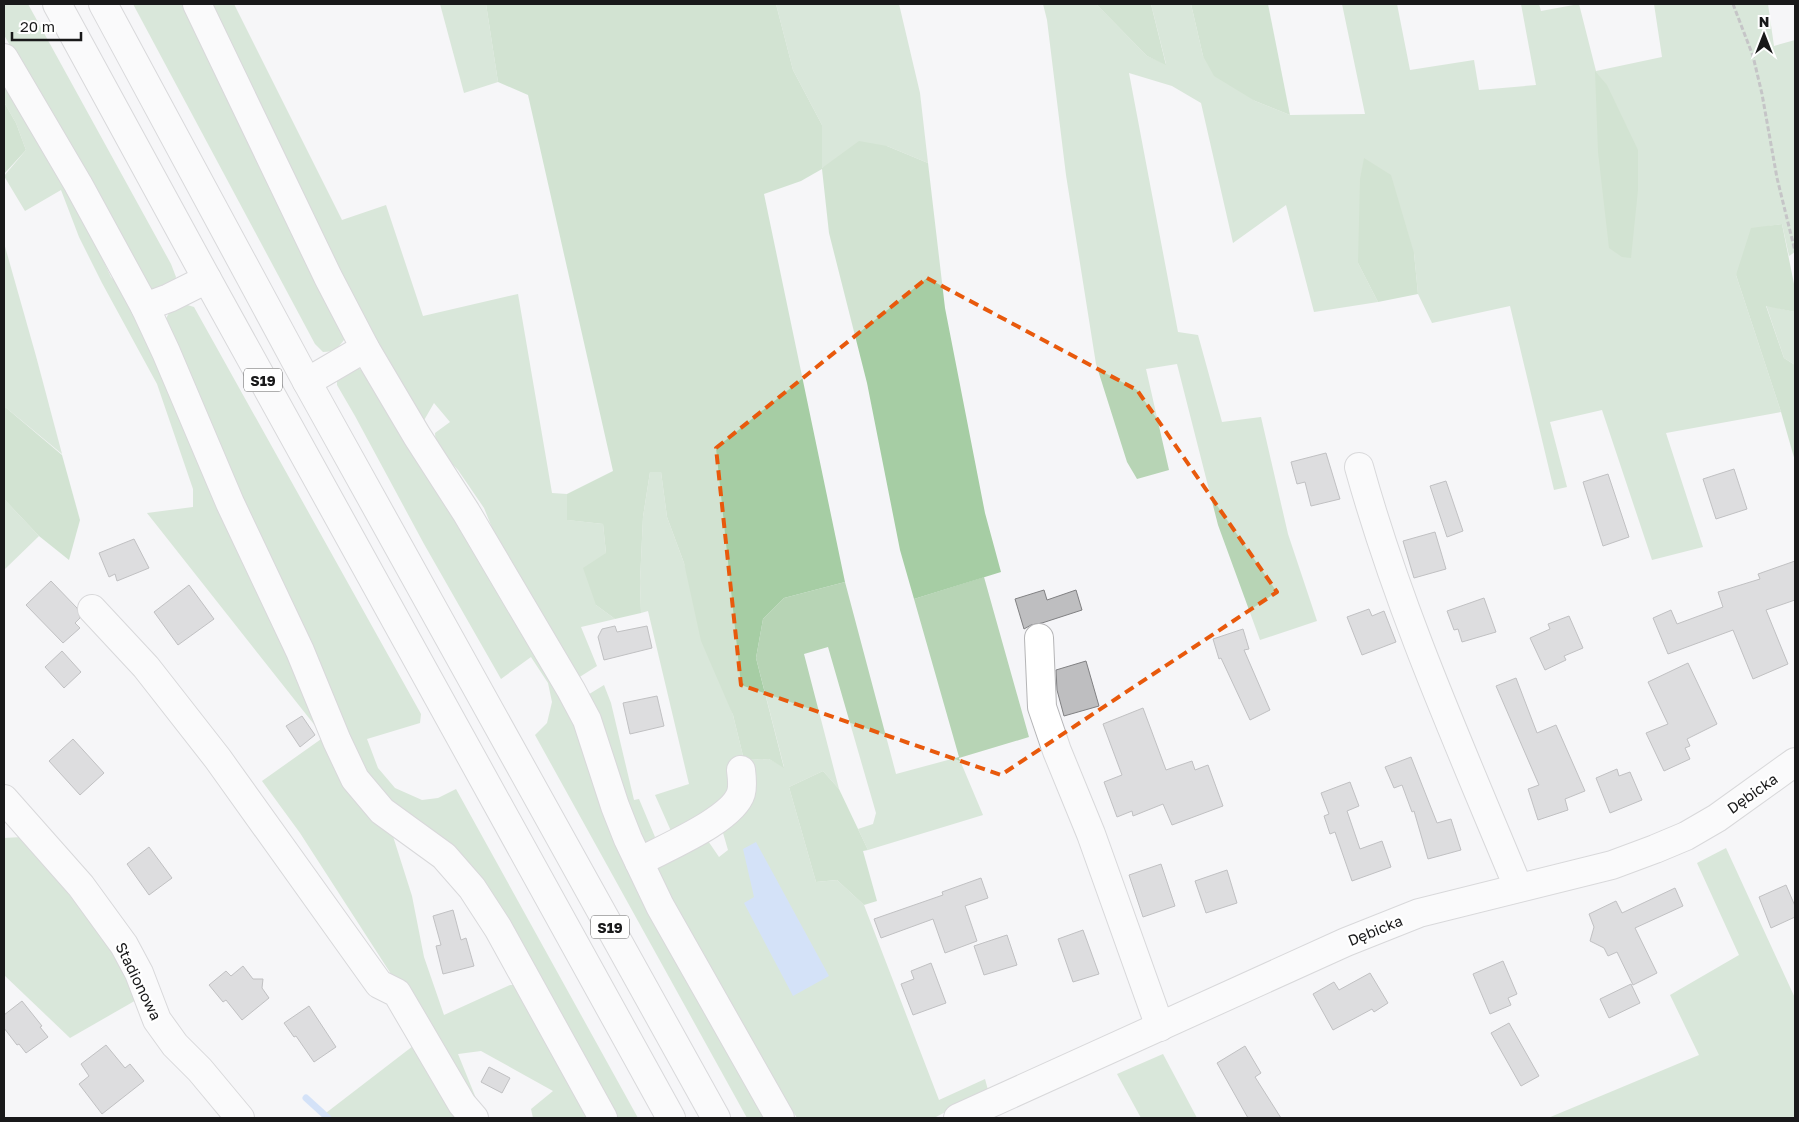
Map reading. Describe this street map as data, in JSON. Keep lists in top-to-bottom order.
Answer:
{
  "streets": {
    "main road": ["S19", "Dębicka", "Stadionowa"]
  },
  "scale_bar": "20 m",
  "north": "top"
}
